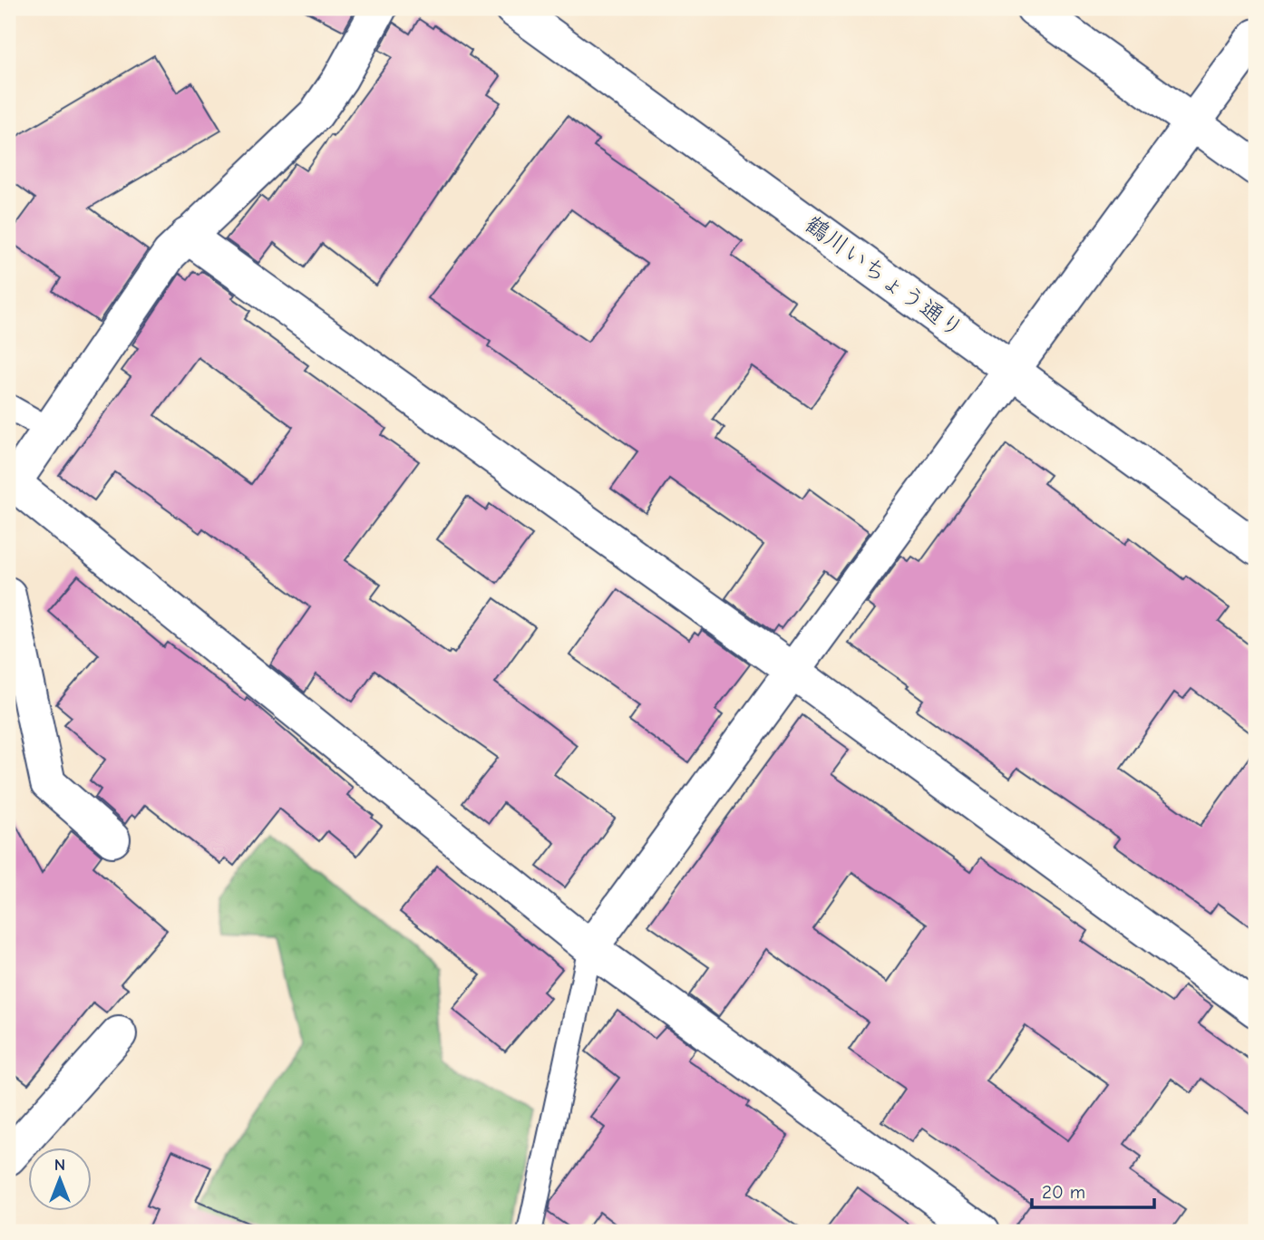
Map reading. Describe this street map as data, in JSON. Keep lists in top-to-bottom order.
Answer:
{
  "streets": {
    "street": ["鶴川いちょう通り"]
  },
  "scale_bar": "20 m",
  "north": "top"
}
